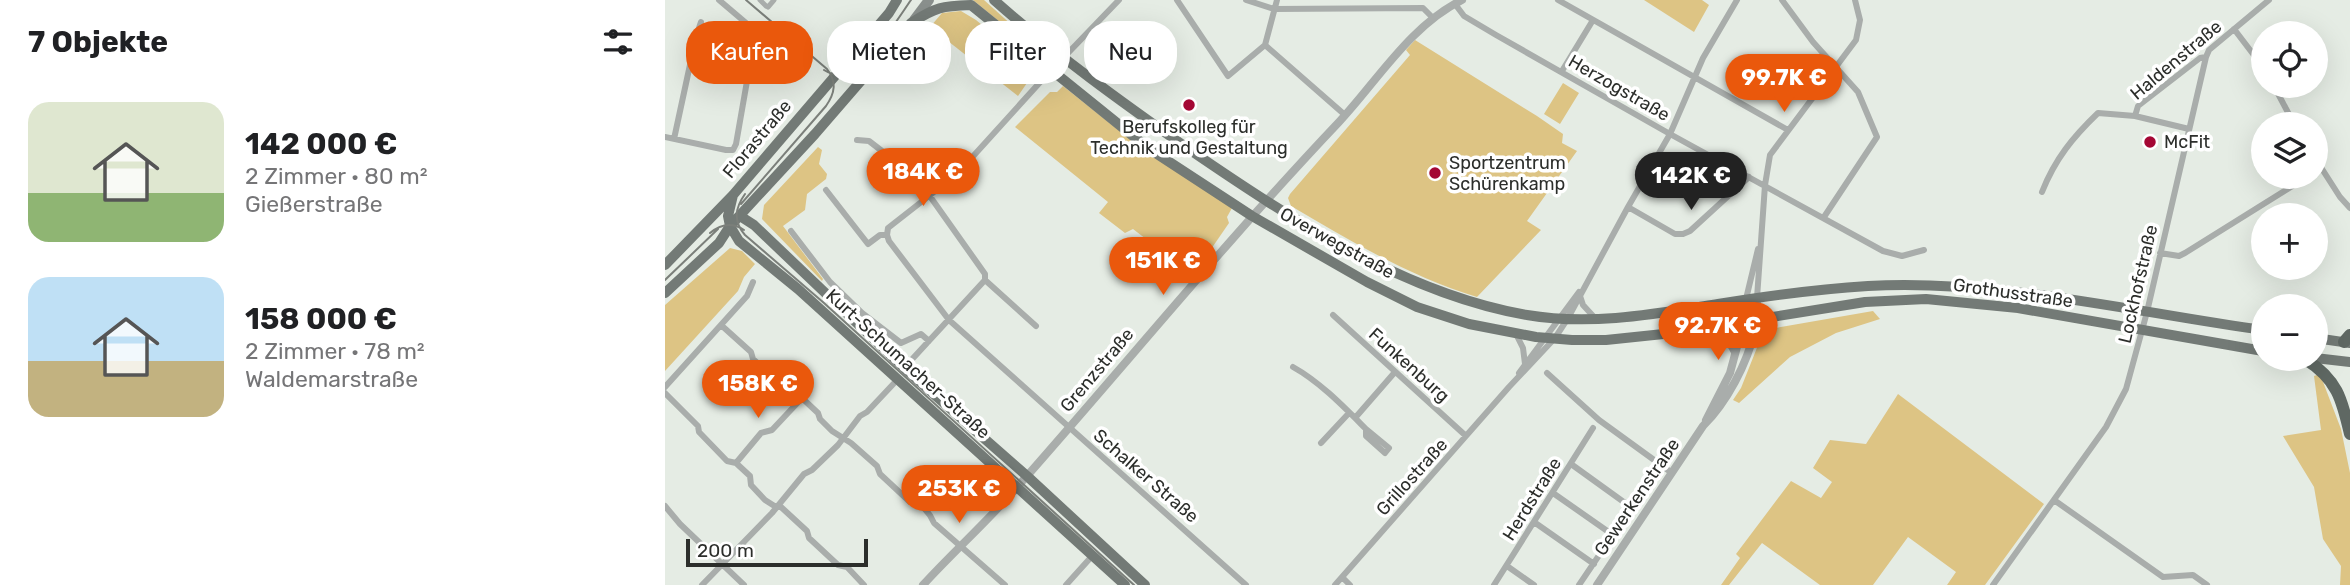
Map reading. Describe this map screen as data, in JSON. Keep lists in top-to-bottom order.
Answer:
{
  "streets": {
    "main road": [
      "Florastraße",
      "Overwegstraße",
      "Grothusstraße",
      "Kurt-Schumacher-Straße"
    ],
    "street": [
      "Haldenstraße",
      "Herzogstraße",
      "Lockhofstraße",
      "Funkenburg",
      "Grenzstraße",
      "Schalker Straße",
      "Grillostraße",
      "Gewerkenstraße",
      "Herdstraße"
    ]
  },
  "crossings": [
    ["Haldenstraße", "Lockhofstraße"],
    ["Herzogstraße", "Grenzstraße"],
    ["Herzogstraße", "Grillostraße"],
    ["Herzogstraße", "Gewerkenstraße"],
    ["Overwegstraße", "Grothusstraße"],
    ["Overwegstraße", "Grenzstraße"],
    ["Overwegstraße", "Grillostraße"],
    ["Overwegstraße", "Gewerkenstraße"],
    ["Lockhofstraße", "Grothusstraße"],
    ["Grothusstraße", "Gewerkenstraße"],
    ["Kurt-Schumacher-Straße", "Grenzstraße"],
    ["Funkenburg", "Grillostraße"],
    ["Grenzstraße", "Schalker Straße"]
  ],
  "places": ["Berufskolleg für Technik und Gestaltung", "McFit", "Sportzentrum Schürenkamp"],
  "scale_bar": "200 m",
  "page": {
    "heading": "7 Objekte",
    "map_buttons": ["+", "−"],
    "chip": [
      "Kaufen",
      "Mieten",
      "Filter",
      "Neu"
    ],
    "price": [
      "99.7K €",
      "184K €",
      "142K €",
      "151K €",
      "92.7K €",
      "158K €",
      "253K €"
    ],
    "list": [
      {
        "name": "142 000 €",
        "note": "2 Zimmer · 80 m² · Gießerstraße"
      },
      {
        "name": "158 000 €",
        "note": "2 Zimmer · 78 m² · Waldemarstraße"
      }
    ],
    "scale": "200 m"
  }
}
